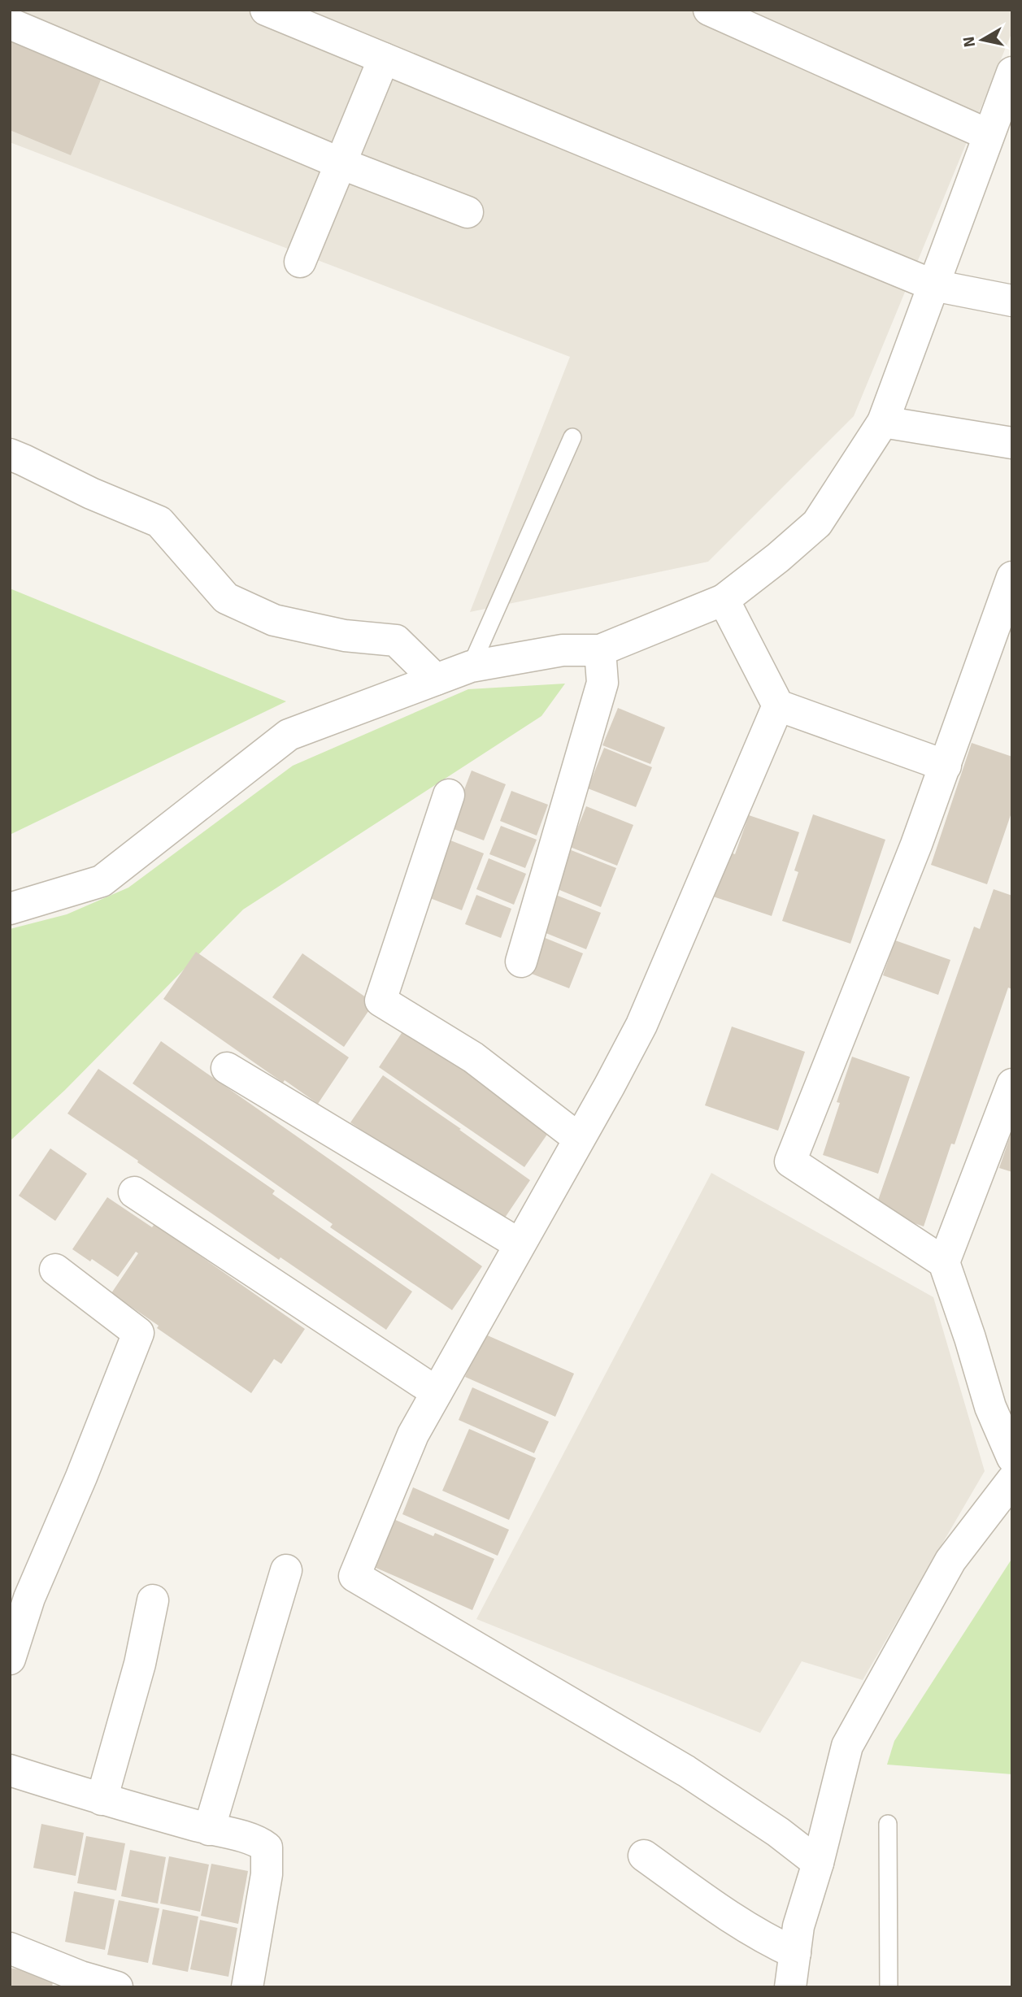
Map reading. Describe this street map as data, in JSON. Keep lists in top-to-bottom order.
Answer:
{
  "north": "left"
}
